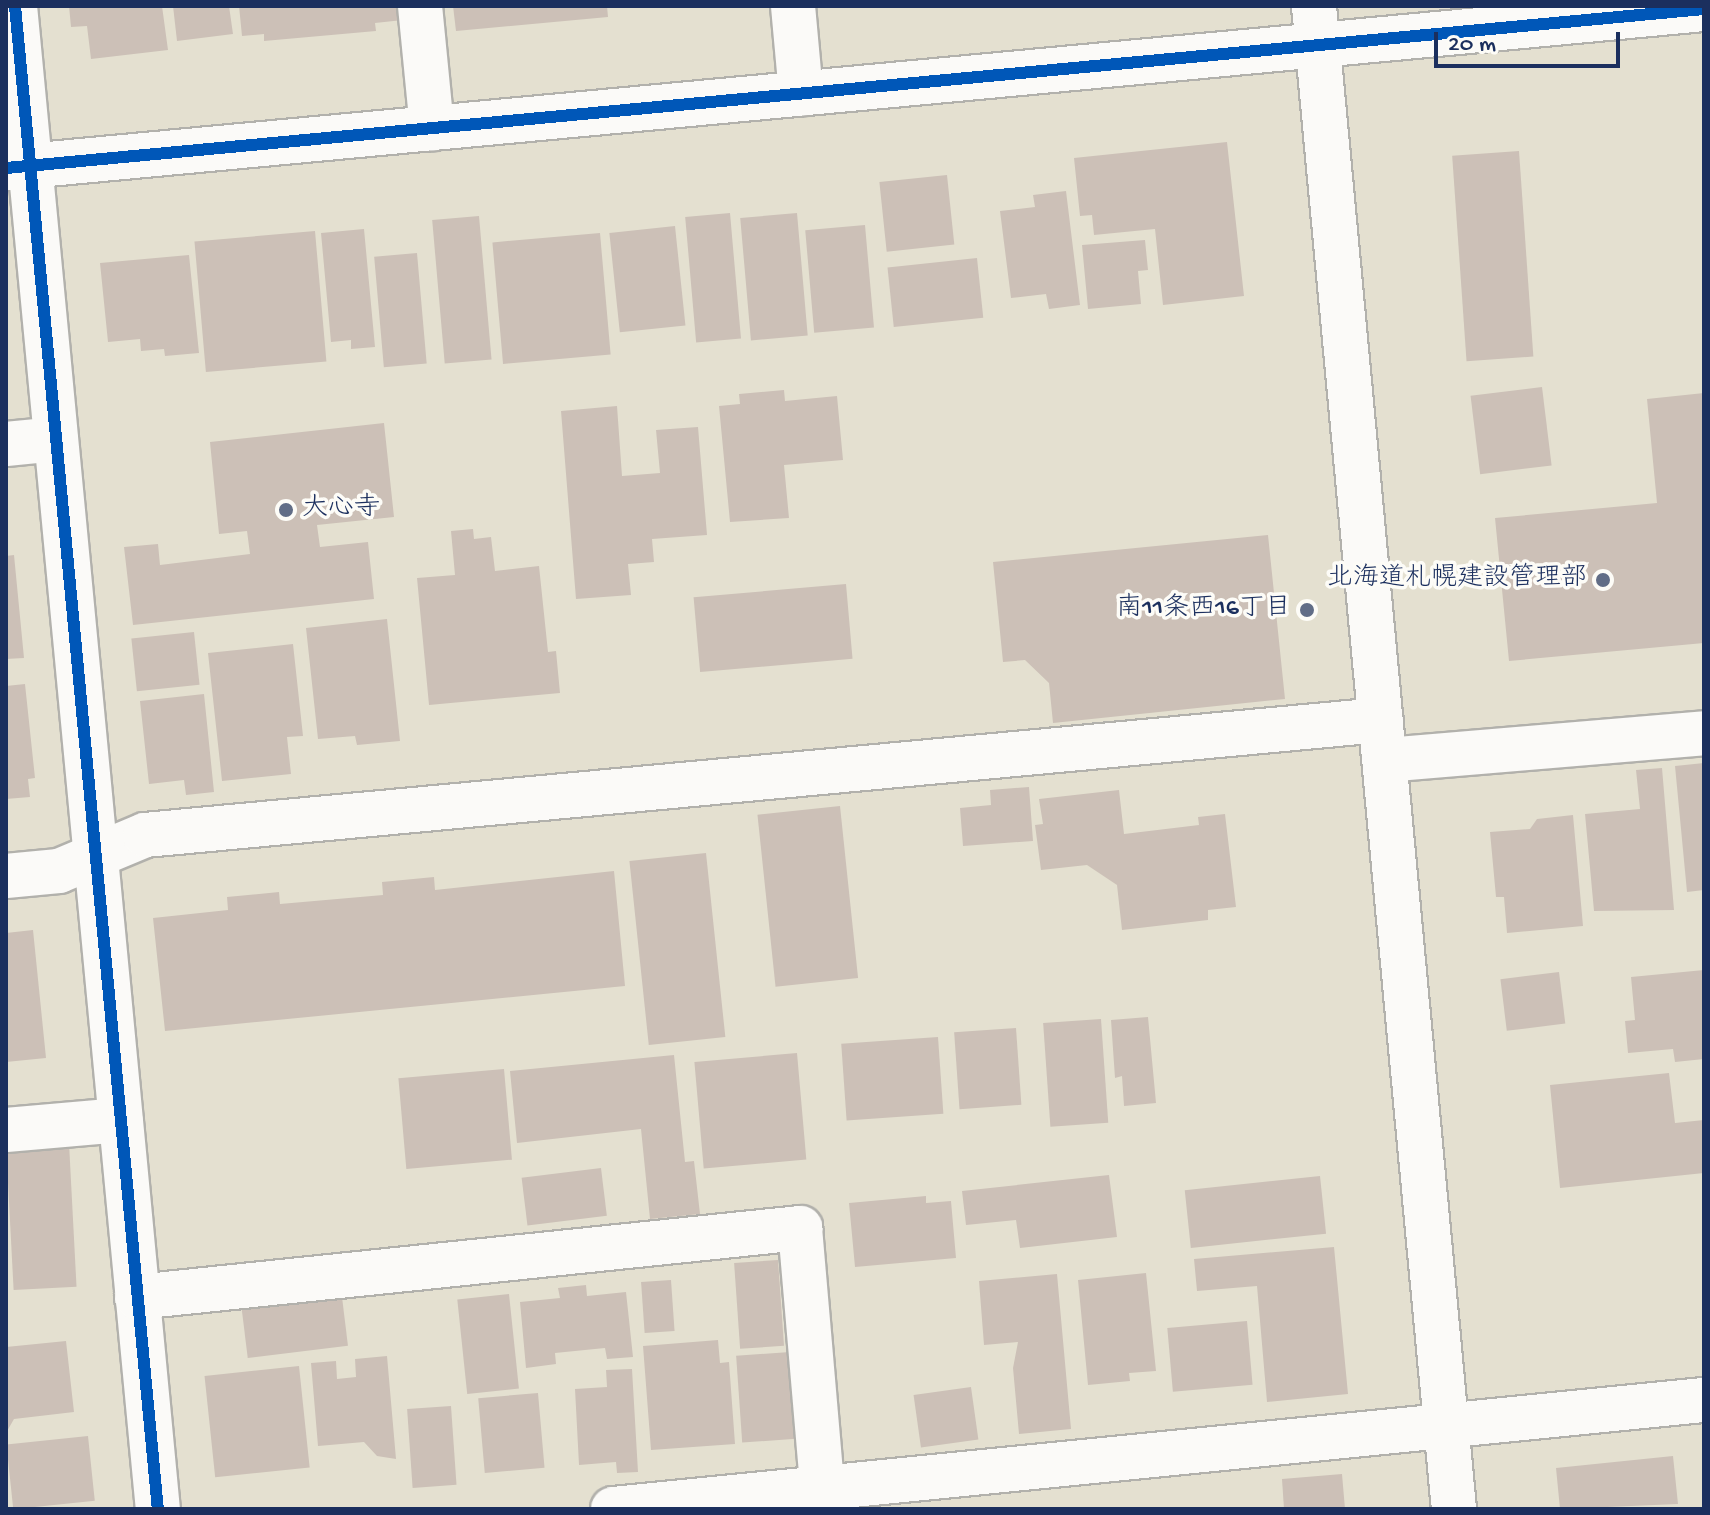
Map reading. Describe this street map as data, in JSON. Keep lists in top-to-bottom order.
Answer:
{
  "places": ["大心寺", "北海道札幌建設管理部", "南11条西16丁目"],
  "scale_bar": "20 m"
}
